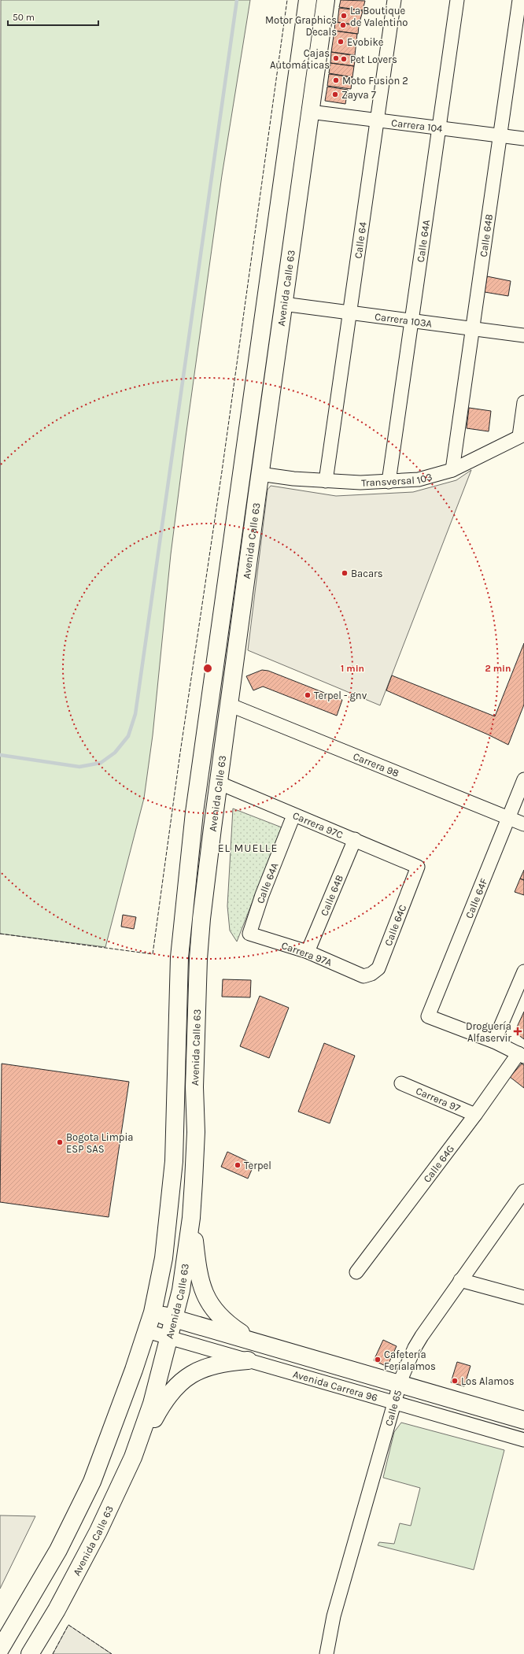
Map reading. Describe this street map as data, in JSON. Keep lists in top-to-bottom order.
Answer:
{
  "streets": {
    "main road": ["Avenida Calle 63", "Avenida Carrera 96"],
    "street": [
      "Carrera 104",
      "Calle 64B",
      "Calle 64",
      "Calle 64A",
      "Carrera 103A",
      "Transversal 103",
      "Carrera 98",
      "Carrera 97C",
      "Calle 64F",
      "Calle 64C",
      "Carrera 97A",
      "Carrera 97",
      "Calle 64G",
      "Calle 65"
    ]
  },
  "crossings": [
    ["Carrera 104", "Calle 64B"],
    ["Carrera 104", "Calle 64"],
    ["Carrera 104", "Calle 64A"],
    ["Carrera 104", "Avenida Calle 63"],
    ["Calle 64B", "Carrera 103A"],
    ["Calle 64B", "Transversal 103"],
    ["Calle 64B", "Carrera 97C"],
    ["Calle 64B", "Carrera 97A"],
    ["Calle 64", "Carrera 103A"],
    ["Calle 64", "Transversal 103"],
    ["Calle 64A", "Carrera 103A"],
    ["Calle 64A", "Transversal 103"],
    ["Calle 64A", "Carrera 97C"],
    ["Calle 64A", "Carrera 97A"],
    ["Avenida Calle 63", "Carrera 103A"],
    ["Avenida Calle 63", "Transversal 103"],
    ["Avenida Calle 63", "Carrera 98"],
    ["Avenida Calle 63", "Carrera 97C"],
    ["Avenida Calle 63", "Avenida Carrera 96"],
    ["Carrera 98", "Calle 64F"],
    ["Carrera 97C", "Calle 64C"],
    ["Calle 64C", "Carrera 97A"],
    ["Carrera 97", "Calle 64G"],
    ["Avenida Carrera 96", "Calle 65"]
  ],
  "districts": ["EL MUELLE"],
  "places": {
    "other": [
      "La Boutique de Valentino",
      "Motor Graphics Decals",
      "Evobike",
      "Cajas Automáticas",
      "Pet Lovers",
      "Moto Fusion 2",
      "Zayva 7",
      "Bacars",
      "Terpel - gnv",
      "Bogota Limpia ESP SAS",
      "Terpel",
      "Cafetería Ferialamos",
      "Los Alamos"
    ],
    "health": ["Droguería Alfaservir"]
  },
  "scale_bar": "50 m",
  "rings": ["1 min", "2 min"]
}
